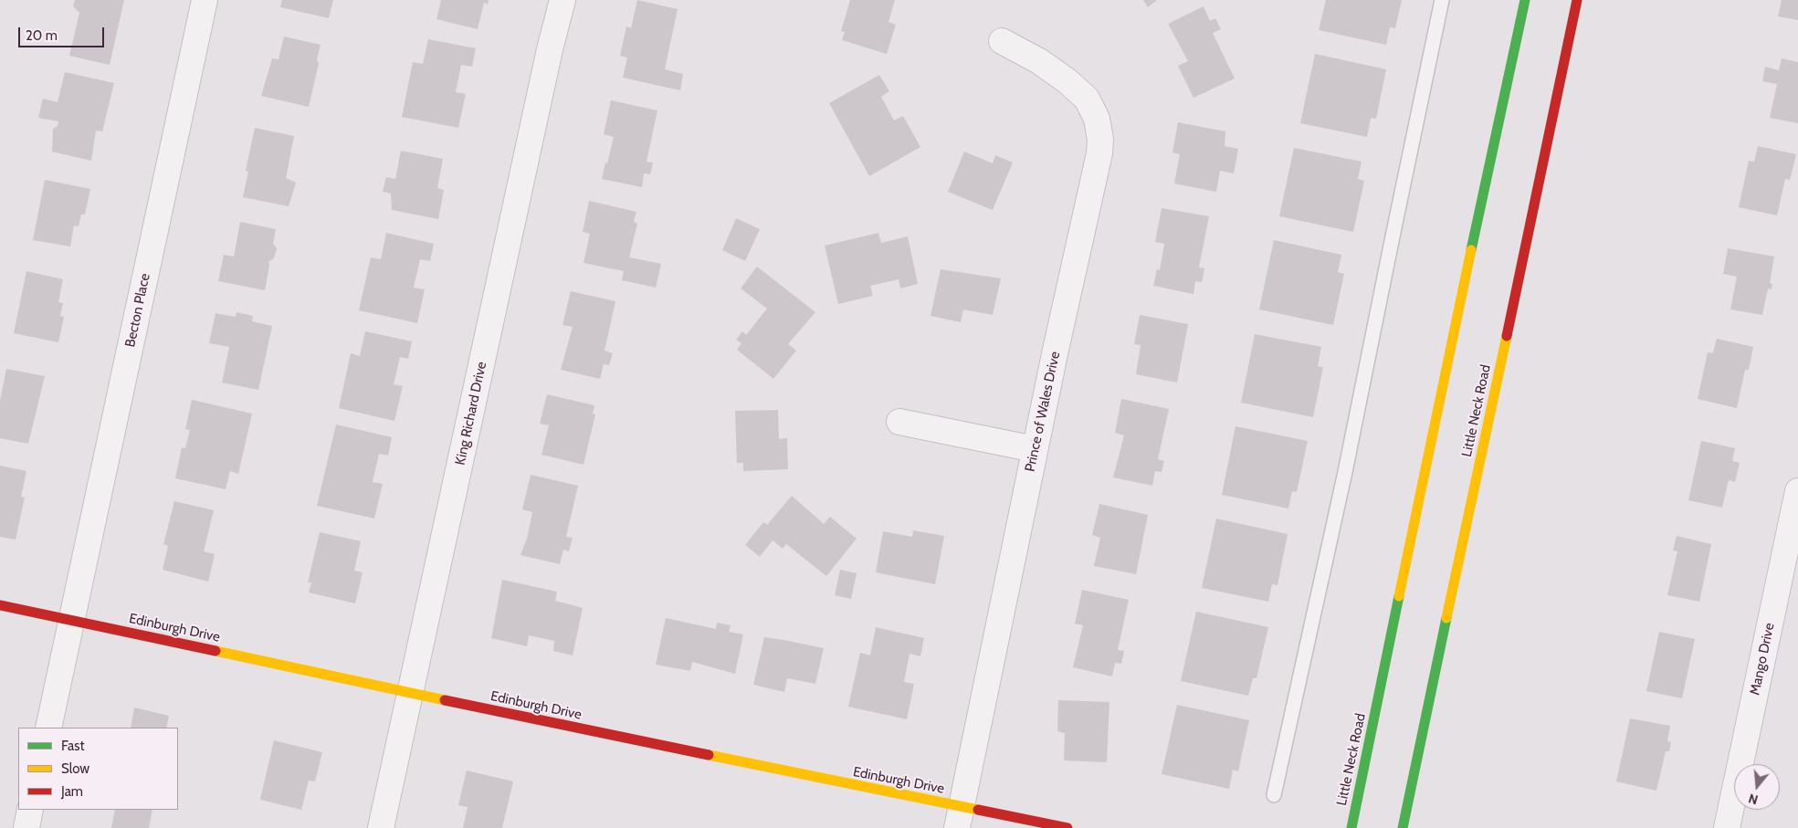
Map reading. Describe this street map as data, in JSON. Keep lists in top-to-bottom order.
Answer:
{
  "streets": {
    "street": [
      "Becton Place",
      "Little Neck Road",
      "Prince of Wales Drive",
      "King Richard Drive",
      "Edinburgh Drive",
      "Mango Drive"
    ]
  },
  "crossings": [
    ["Becton Place", "Edinburgh Drive"],
    ["Prince of Wales Drive", "Edinburgh Drive"],
    ["King Richard Drive", "Edinburgh Drive"]
  ],
  "legend": ["Fast", "Slow", "Jam"],
  "scale_bar": "20 m",
  "north": "bottom"
}
